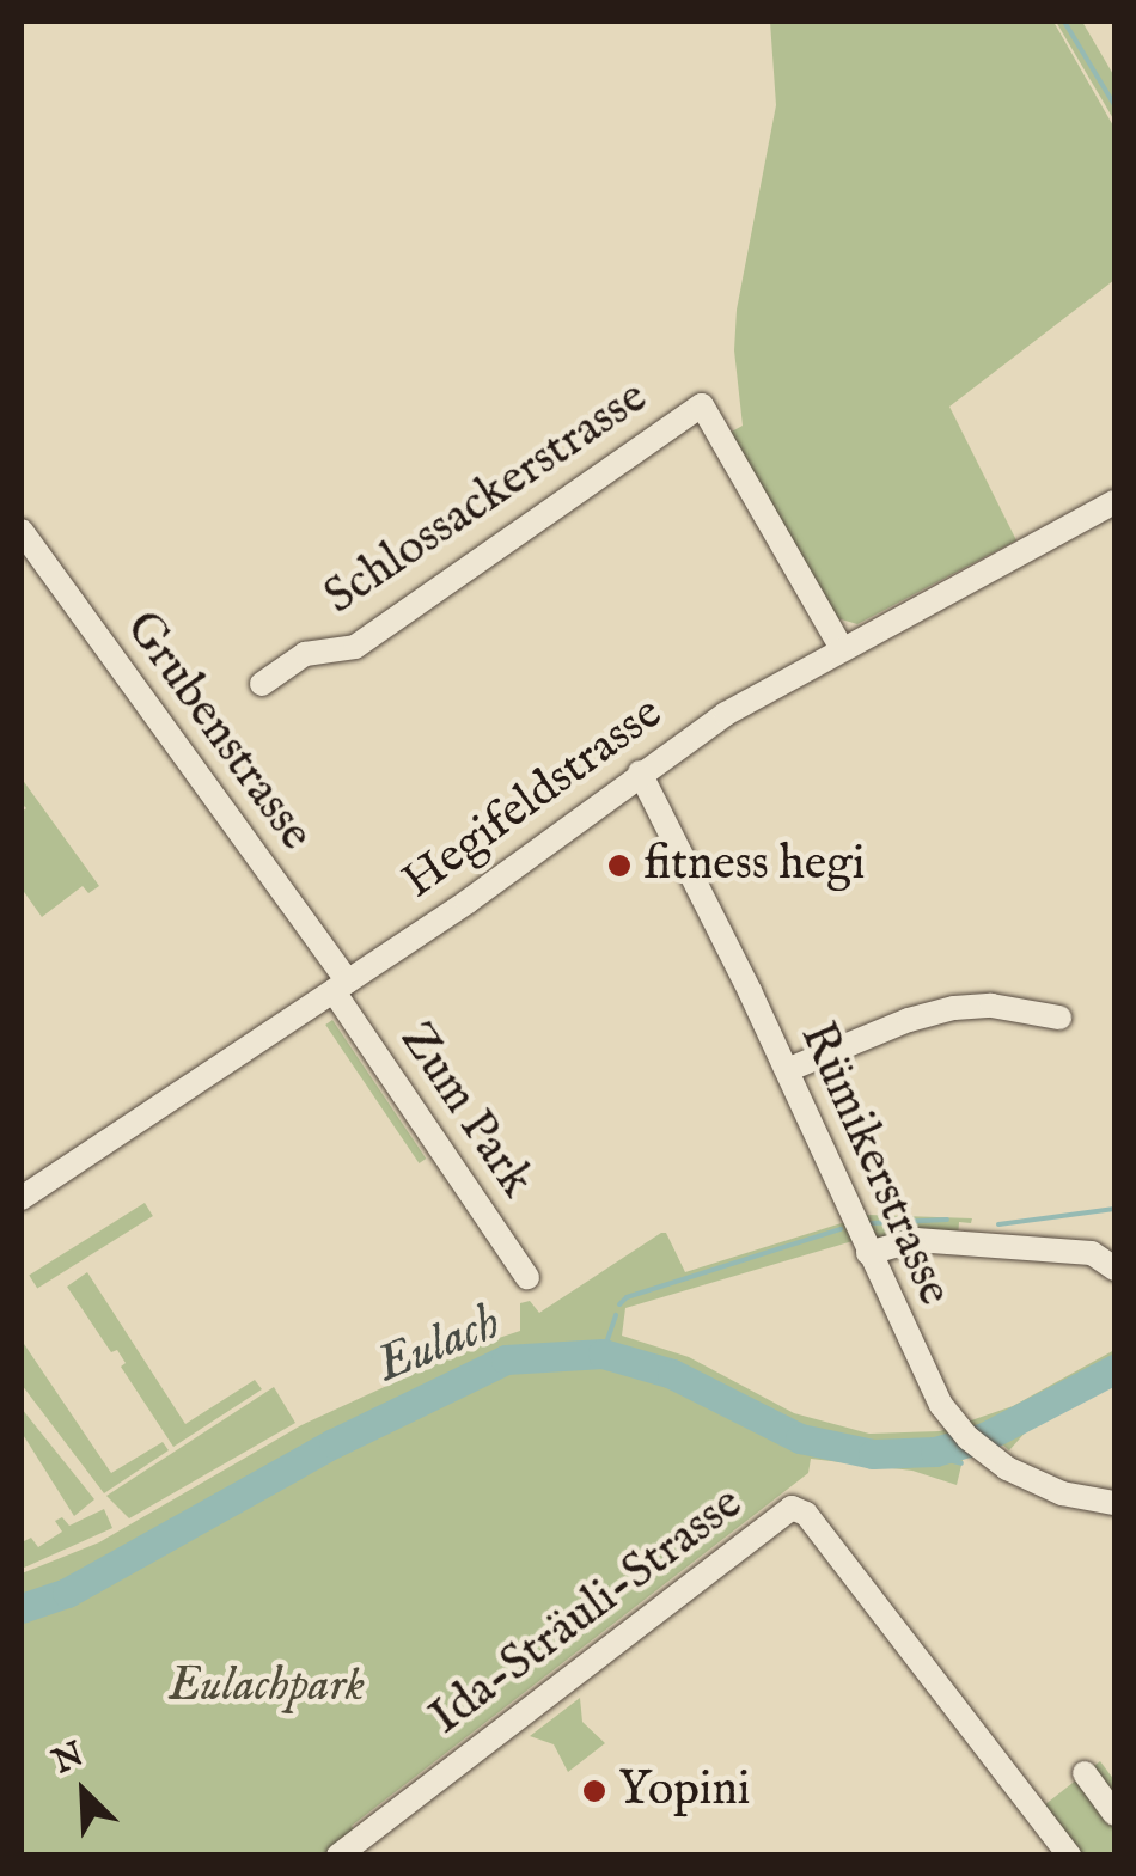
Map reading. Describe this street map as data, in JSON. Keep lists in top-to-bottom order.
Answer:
{
  "streets": {
    "street": [
      "Schlossackerstrasse",
      "Grubenstrasse",
      "Hegifeldstrasse",
      "Zum Park",
      "Rümikerstrasse",
      "Ida-Sträuli-Strasse"
    ]
  },
  "crossings": [
    ["Schlossackerstrasse", "Hegifeldstrasse"],
    ["Grubenstrasse", "Hegifeldstrasse"],
    ["Grubenstrasse", "Zum Park"],
    ["Hegifeldstrasse", "Zum Park"],
    ["Hegifeldstrasse", "Rümikerstrasse"]
  ],
  "water": ["Eulach"],
  "parks": ["Eulachpark"],
  "places": ["fitness hegi", "Yopini"],
  "north": "top left"
}
